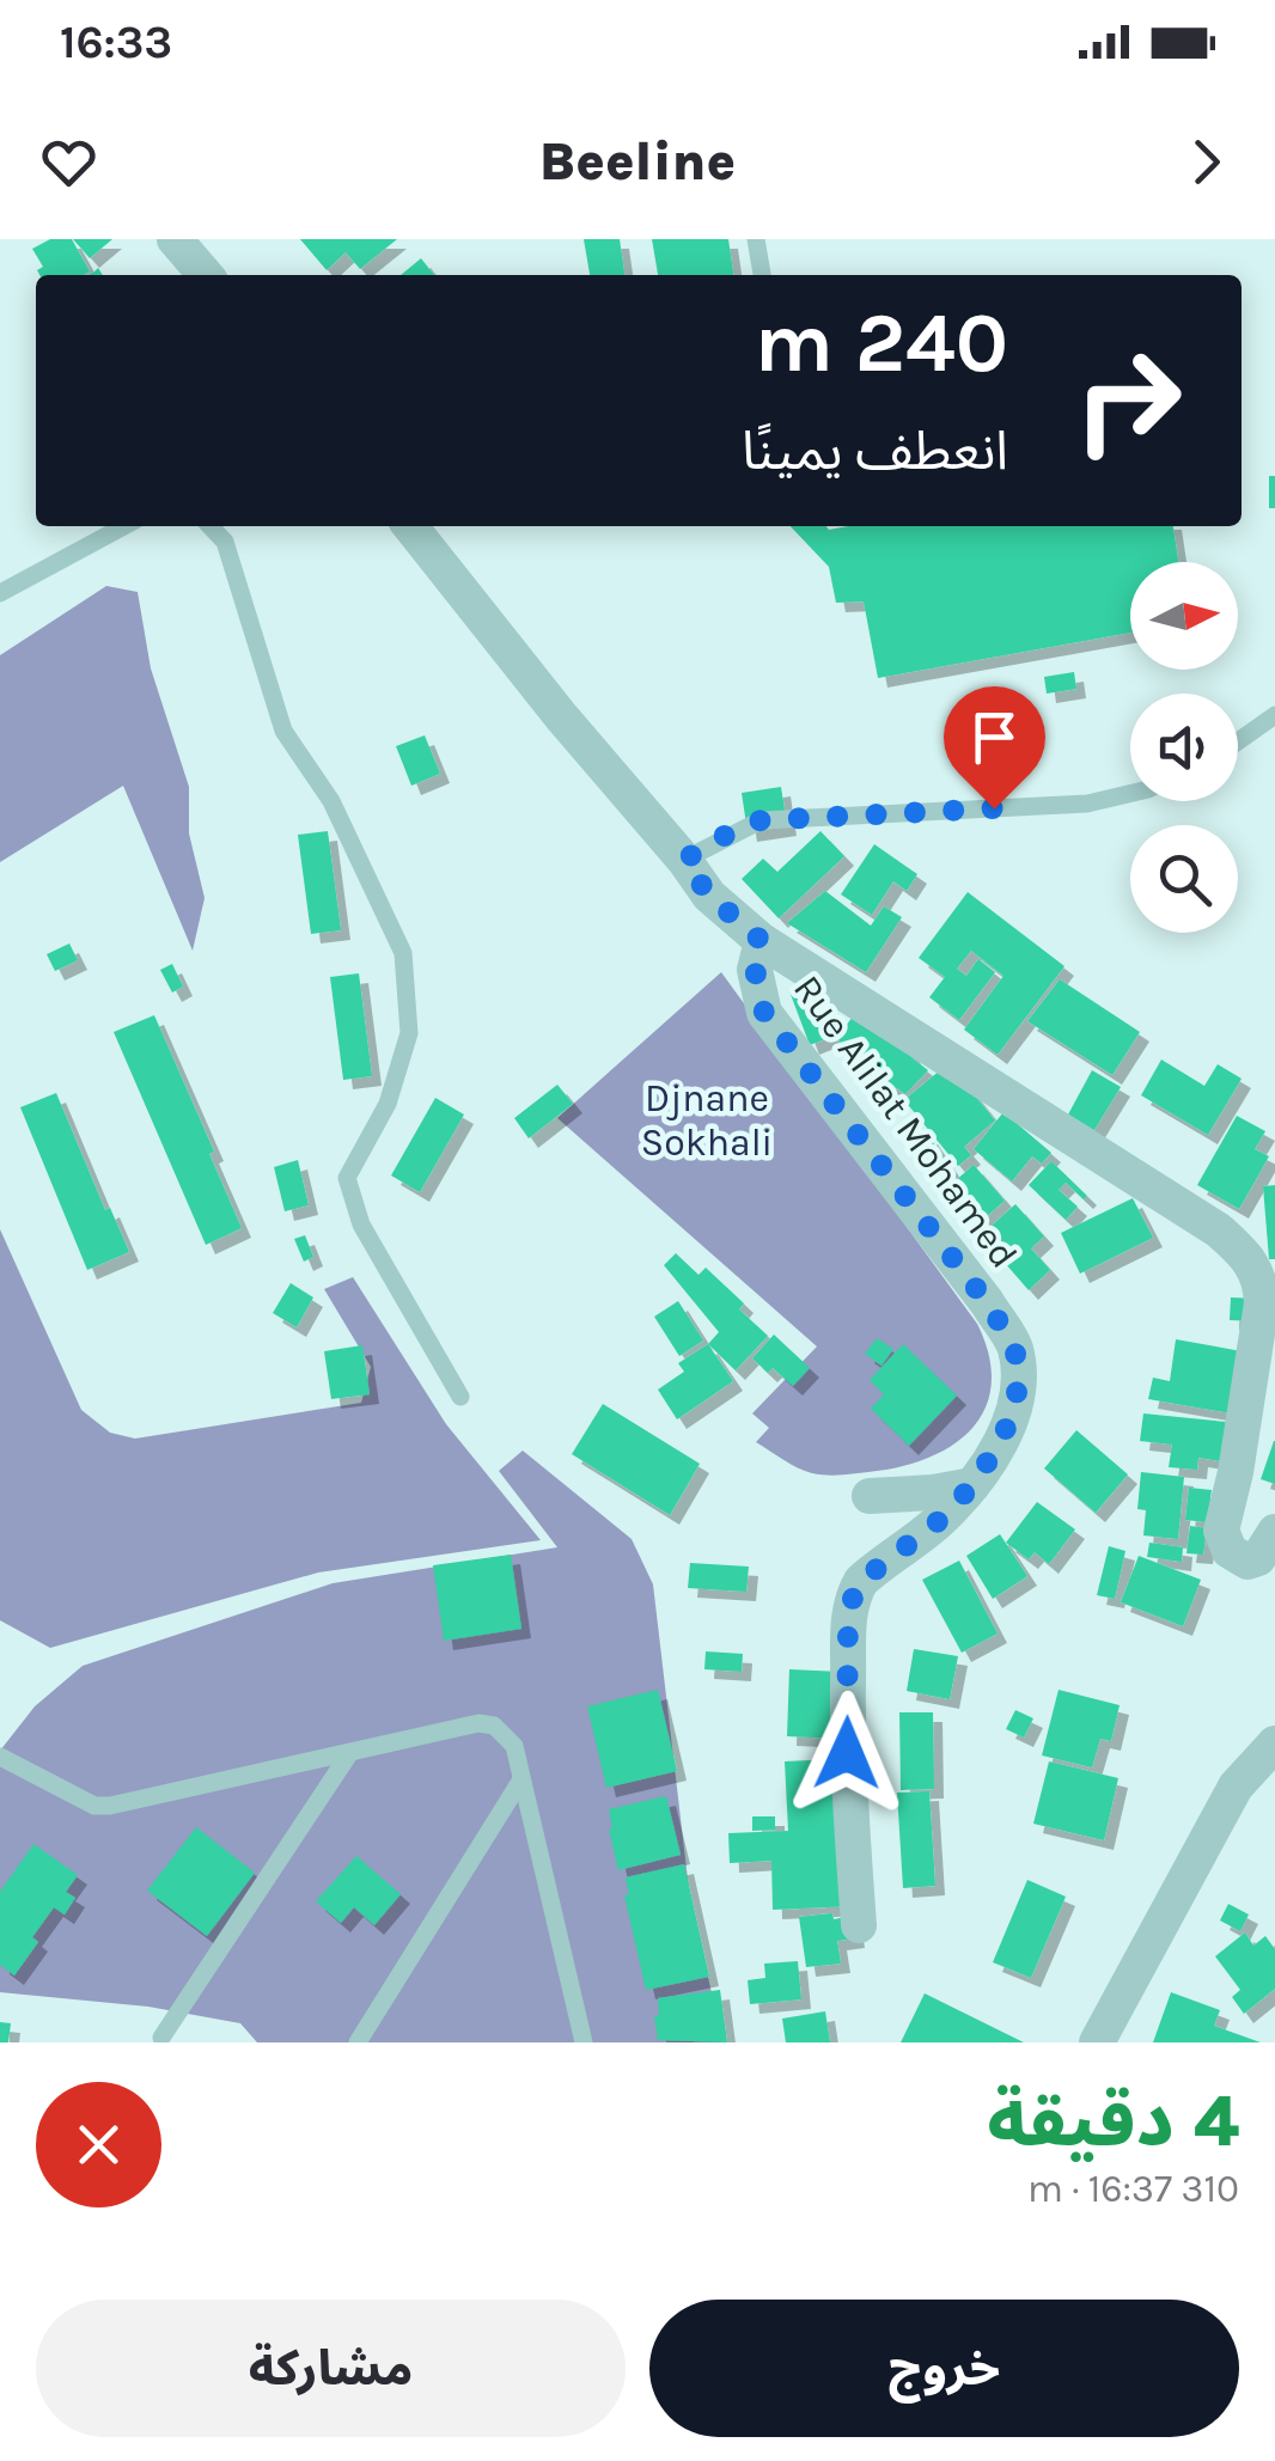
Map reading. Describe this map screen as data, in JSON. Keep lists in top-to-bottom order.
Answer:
{
  "streets": {
    "street": ["Rue Alilat Mohamed"]
  },
  "parks": ["Djnane Sokhali"],
  "north": "right",
  "page": {
    "status": "16:33",
    "header": "Beeline",
    "turn": ["240 m", "انعطف يمينًا"],
    "heading": ["4 دقيقة", "310 m · 16:37"],
    "buttons": ["خروج", "مشاركة"]
  }
}
